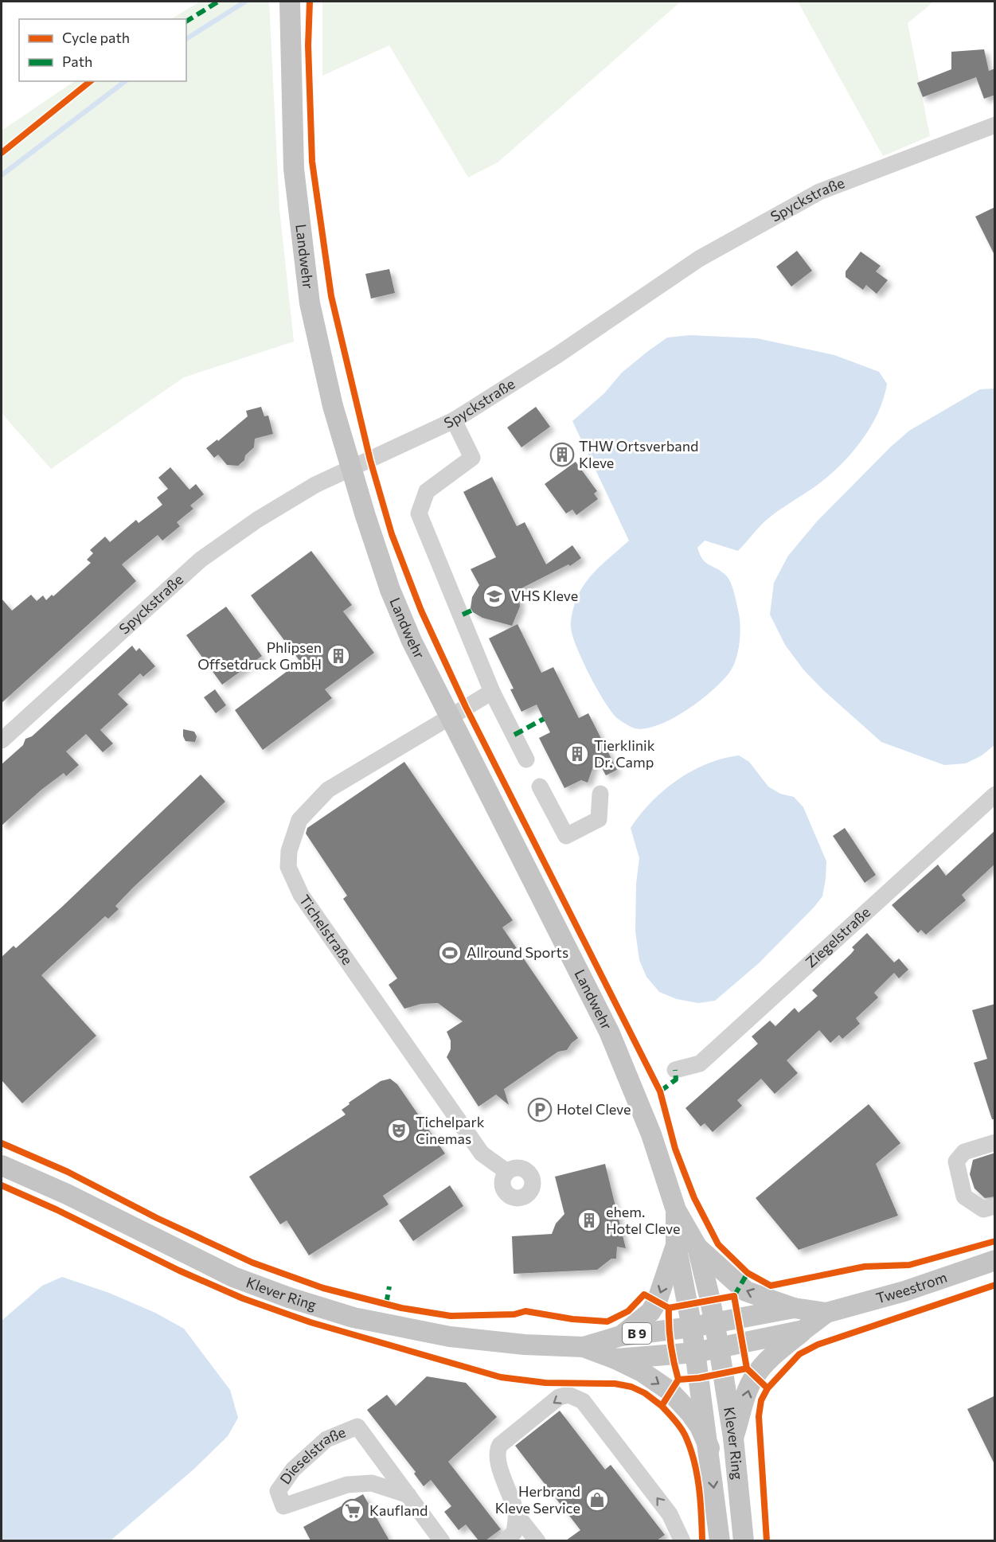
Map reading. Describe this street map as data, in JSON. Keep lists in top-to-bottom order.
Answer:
{
  "streets": {
    "main road": [
      "Landwehr",
      "Tweestrom",
      "Klever Ring",
      "B 9"
    ],
    "street": [
      "Spyckstraße",
      "Tichelstraße",
      "Ziegelstraße",
      "Dieselstraße"
    ]
  },
  "crossings": [
    ["Spyckstraße", "Landwehr"],
    ["Landwehr", "Tichelstraße"],
    ["Landwehr", "Tweestrom"],
    ["Landwehr", "Klever Ring"],
    ["Tweestrom", "Klever Ring"]
  ],
  "places": {
    "building": [
      "THW Ortsverband Kleve",
      "Phlipsen Offsetdruck GmbH",
      "Tierklinik Dr. Camp",
      "ehem. Hotel Cleve"
    ],
    "school or university": ["VHS Kleve"],
    "sports": ["Allround Sports"],
    "parking": ["Hotel Cleve"],
    "theatre": ["Tichelpark Cinemas"],
    "shop": ["Herbrand Kleve Service"],
    "supermarket": ["Kaufland"]
  },
  "legend": ["Cycle path", "Path"]
}
